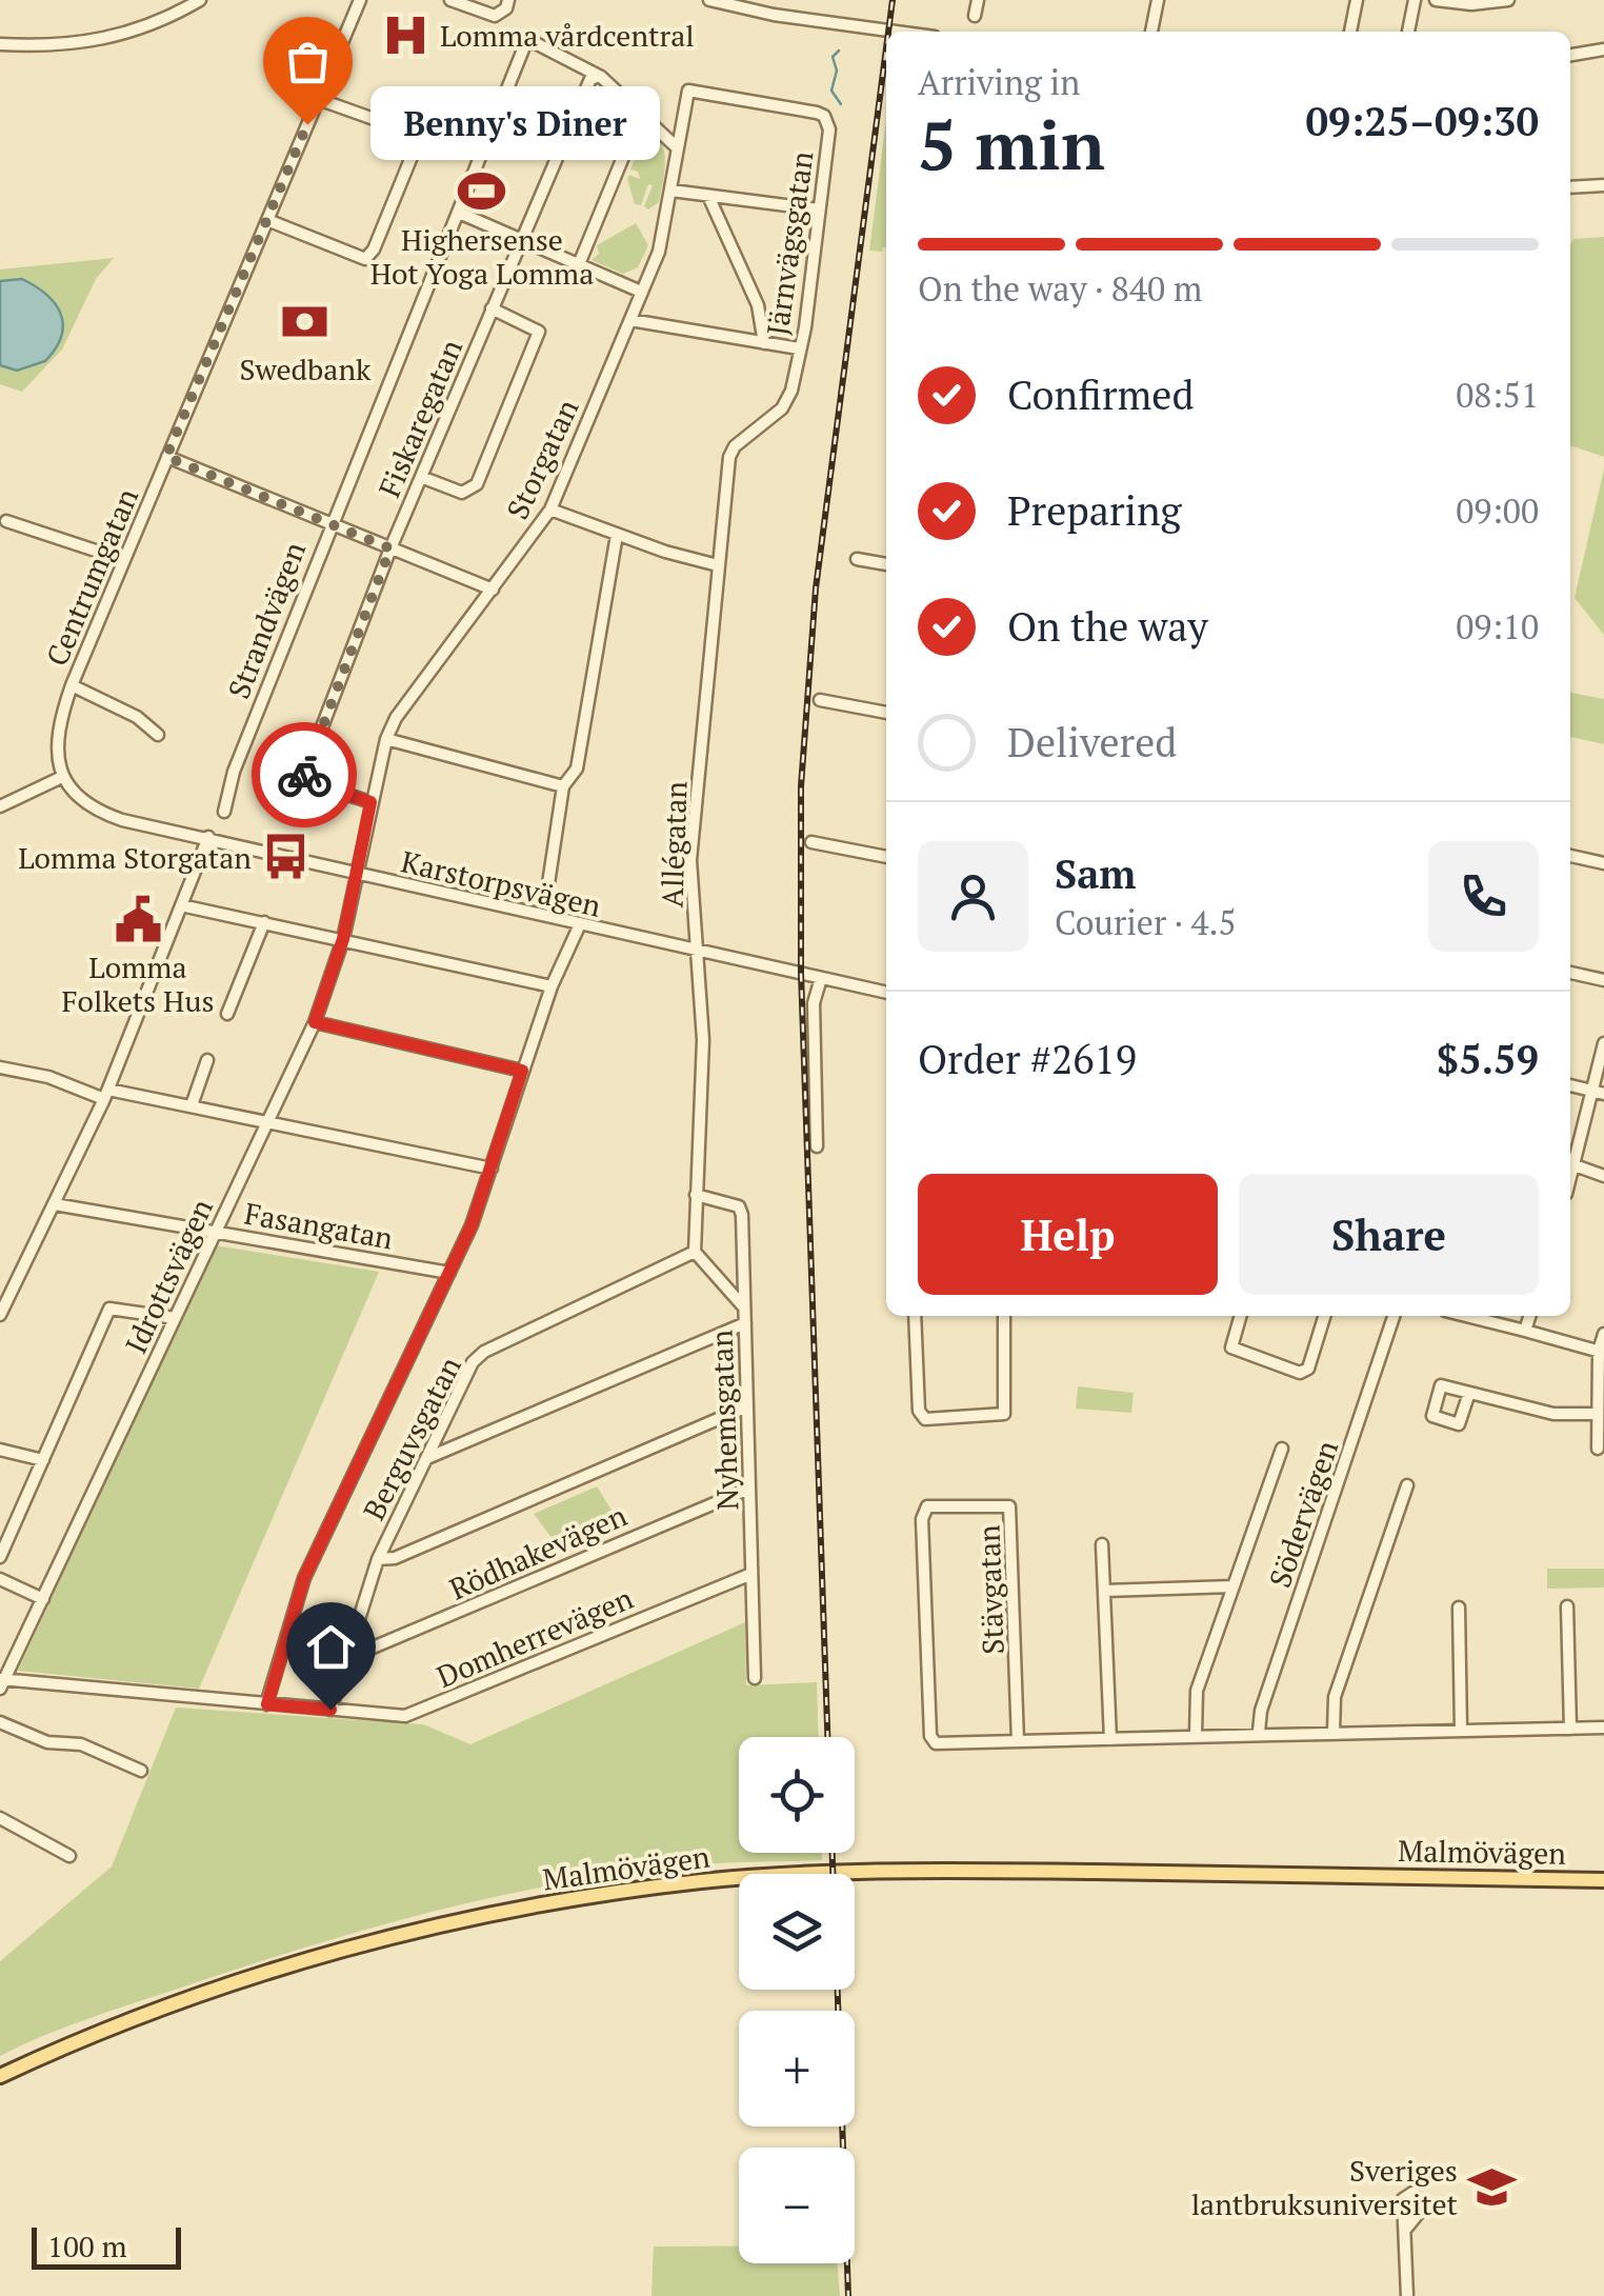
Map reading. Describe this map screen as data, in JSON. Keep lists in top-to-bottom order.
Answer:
{
  "streets": {
    "main road": ["Malmövägen"],
    "street": [
      "Järnvägsgatan",
      "Fiskaregatan",
      "Storgatan",
      "Centrumgatan",
      "Strandvägen",
      "Allégatan",
      "Karstorpsvägen",
      "Fasangatan",
      "Idrottsvägen",
      "Nyhemsgatan",
      "Berguvsgatan",
      "Södervägen",
      "Rödhakevägen",
      "Stävgatan",
      "Domherrevägen"
    ]
  },
  "crossings": [
    ["Järnvägsgatan", "Storgatan"],
    ["Järnvägsgatan", "Allégatan"],
    ["Fiskaregatan", "Storgatan"],
    ["Fiskaregatan", "Strandvägen"],
    ["Storgatan", "Karstorpsvägen"],
    ["Storgatan", "Idrottsvägen"],
    ["Centrumgatan", "Karstorpsvägen"],
    ["Allégatan", "Karstorpsvägen"],
    ["Allégatan", "Nyhemsgatan"],
    ["Allégatan", "Berguvsgatan"],
    ["Karstorpsvägen", "Idrottsvägen"],
    ["Fasangatan", "Idrottsvägen"],
    ["Idrottsvägen", "Domherrevägen"],
    ["Nyhemsgatan", "Rödhakevägen"],
    ["Nyhemsgatan", "Domherrevägen"],
    ["Berguvsgatan", "Rödhakevägen"],
    ["Berguvsgatan", "Domherrevägen"]
  ],
  "places": {
    "hospital": ["Lomma vårdcentral"],
    "other": ["Benny's Diner"],
    "sports": ["Highersense Hot Yoga Lomma"],
    "bank": ["Swedbank"],
    "bus stop": ["Lomma Storgatan"],
    "public building": ["Lomma Folkets Hus"],
    "school or university": ["Sveriges lantbruksuniversitet"]
  },
  "scale_bar": "100 m",
  "page": {
    "heading": ["5 min", "Arriving in", "09:25–09:30"],
    "panel": [
      "Sam",
      "Courier · 4.5",
      "Order #2619",
      "$5.59"
    ],
    "bubble": "Benny's Diner",
    "bar": "On the way · 840 m",
    "list": [
      ["Confirmed", "08:51"],
      ["Preparing", "09:00"],
      ["On the way", "09:10"],
      "Delivered"
    ],
    "buttons": ["Help", "Share"],
    "map_buttons": ["+", "−"],
    "scale": "100 m"
  }
}
